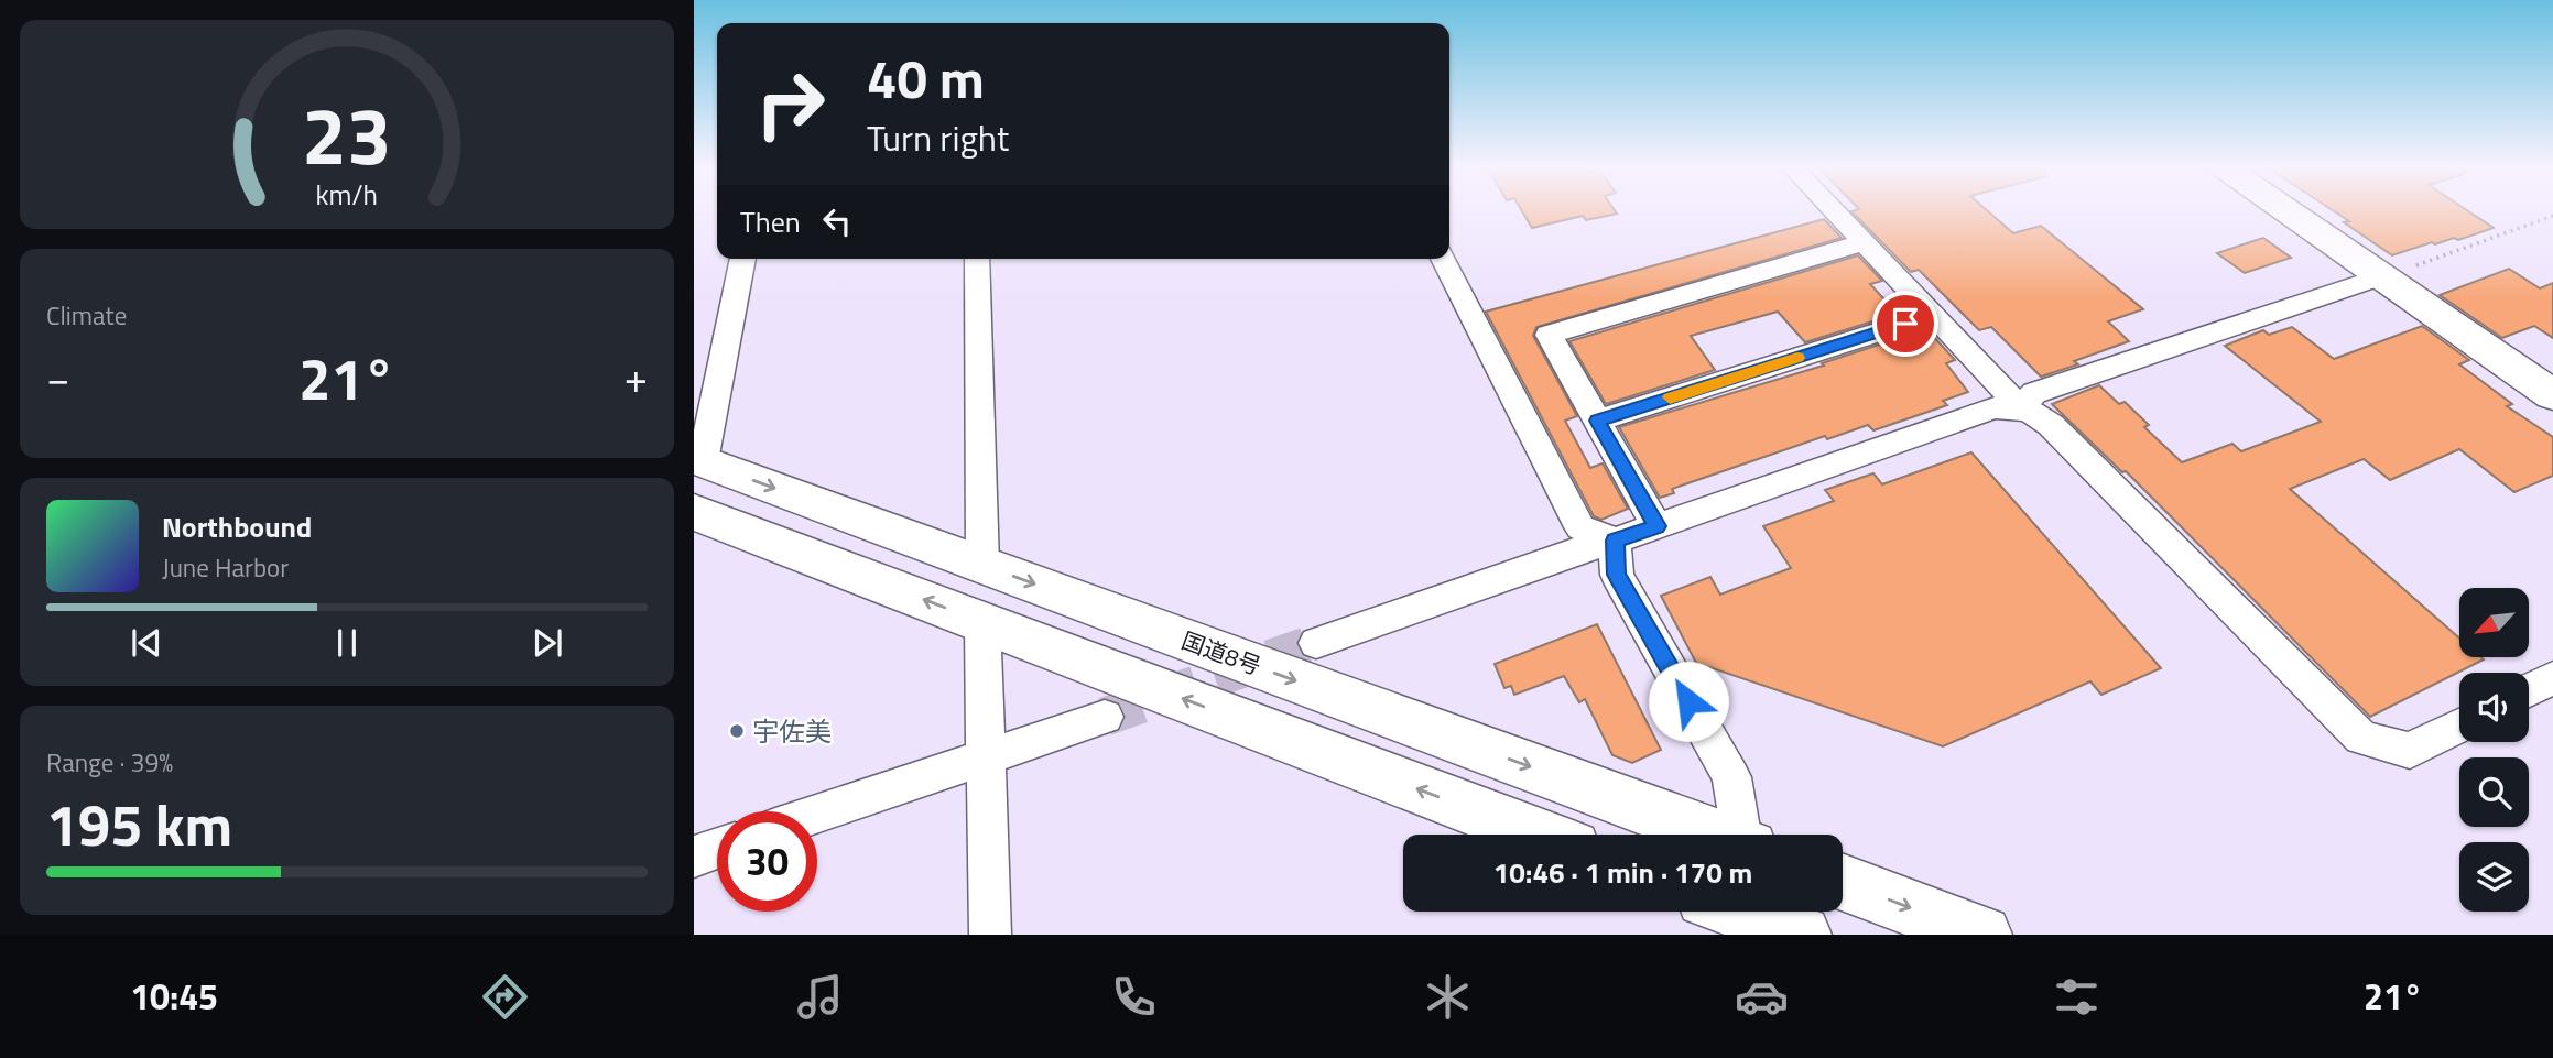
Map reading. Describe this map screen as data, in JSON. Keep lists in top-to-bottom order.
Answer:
{
  "streets": {
    "main road": ["国道8号"]
  },
  "places": ["宇佐美"],
  "north": "bottom left",
  "page": {
    "turn": ["40 m", "Turn right"],
    "then": "Then",
    "tile": [
      "Climate",
      ["Range · 39%", "195 km"]
    ],
    "heat": ["−", "21°", "+"],
    "song": ["Northbound", "June Harbor"],
    "limit": "30",
    "trip": "10:46 · 1 min · 170 m",
    "tabs": ["10:45", "21°"],
    "gauge": ["23", "km/h"]
  }
}
